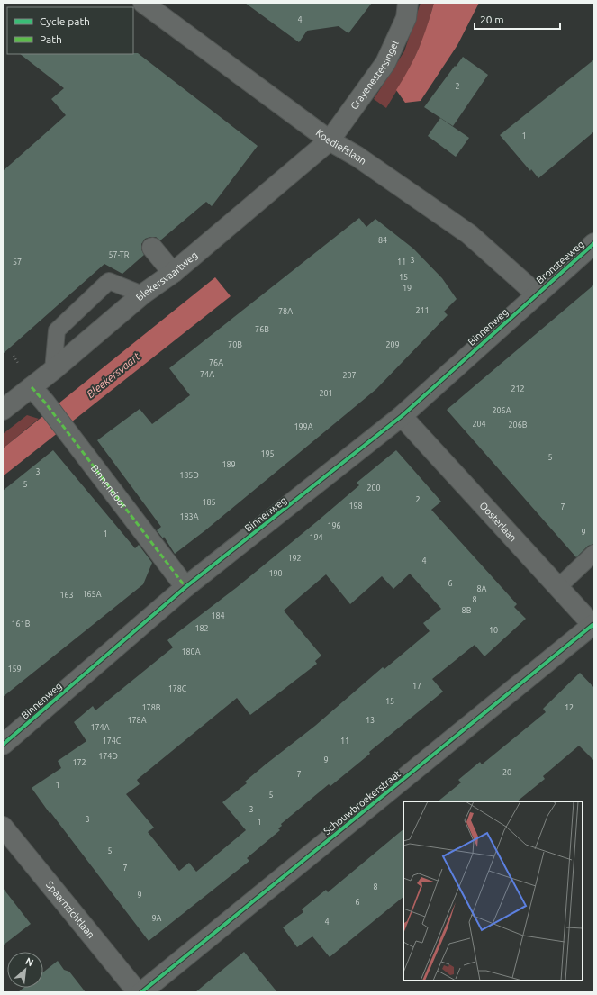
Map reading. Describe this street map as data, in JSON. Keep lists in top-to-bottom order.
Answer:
{
  "streets": {
    "street": [
      "Crayenestersingel",
      "Koediefslaan",
      "Bronsteeweg",
      "Blekersvaartweg",
      "Binnenweg",
      "Binnendoor",
      "Oosterlaan",
      "Schouwbroekerstraat",
      "Spaarnzichtlaan"
    ]
  },
  "crossings": [
    ["Crayenestersingel", "Koediefslaan"],
    ["Crayenestersingel", "Blekersvaartweg"],
    ["Koediefslaan", "Bronsteeweg"],
    ["Koediefslaan", "Blekersvaartweg"],
    ["Koediefslaan", "Binnenweg"],
    ["Bronsteeweg", "Binnenweg"],
    ["Blekersvaartweg", "Binnendoor"],
    ["Binnenweg", "Binnendoor"],
    ["Binnenweg", "Oosterlaan"],
    ["Oosterlaan", "Schouwbroekerstraat"]
  ],
  "water": ["Bleekersvaart"],
  "house_numbers": [
    "4",
    "2",
    "1",
    "84",
    "57-TR",
    "3",
    "57",
    "11",
    "15",
    "19",
    "211",
    "78A",
    "76B",
    "70B",
    "209",
    "76A",
    "74A",
    "207",
    "212",
    "201",
    "206A",
    "204",
    "206B",
    "199A",
    "195",
    "5",
    "189",
    "3",
    "185D",
    "5",
    "200",
    "2",
    "185",
    "198",
    "7",
    "183A",
    "196",
    "9",
    "1",
    "194",
    "192",
    "4",
    "190",
    "6",
    "8A",
    "165A",
    "163",
    "8",
    "8B",
    "184",
    "161B",
    "182",
    "10",
    "180A",
    "159",
    "17",
    "178C",
    "15",
    "178B",
    "12",
    "178A",
    "13",
    "174A",
    "174C",
    "11",
    "174D",
    "9",
    "172",
    "20",
    "7",
    "1",
    "5",
    "3",
    "3",
    "1",
    "5",
    "7",
    "8",
    "9",
    "6",
    "9A",
    "4"
  ],
  "legend": ["Cycle path", "Path"],
  "scale_bar": "20 m",
  "north": "top right"
}
